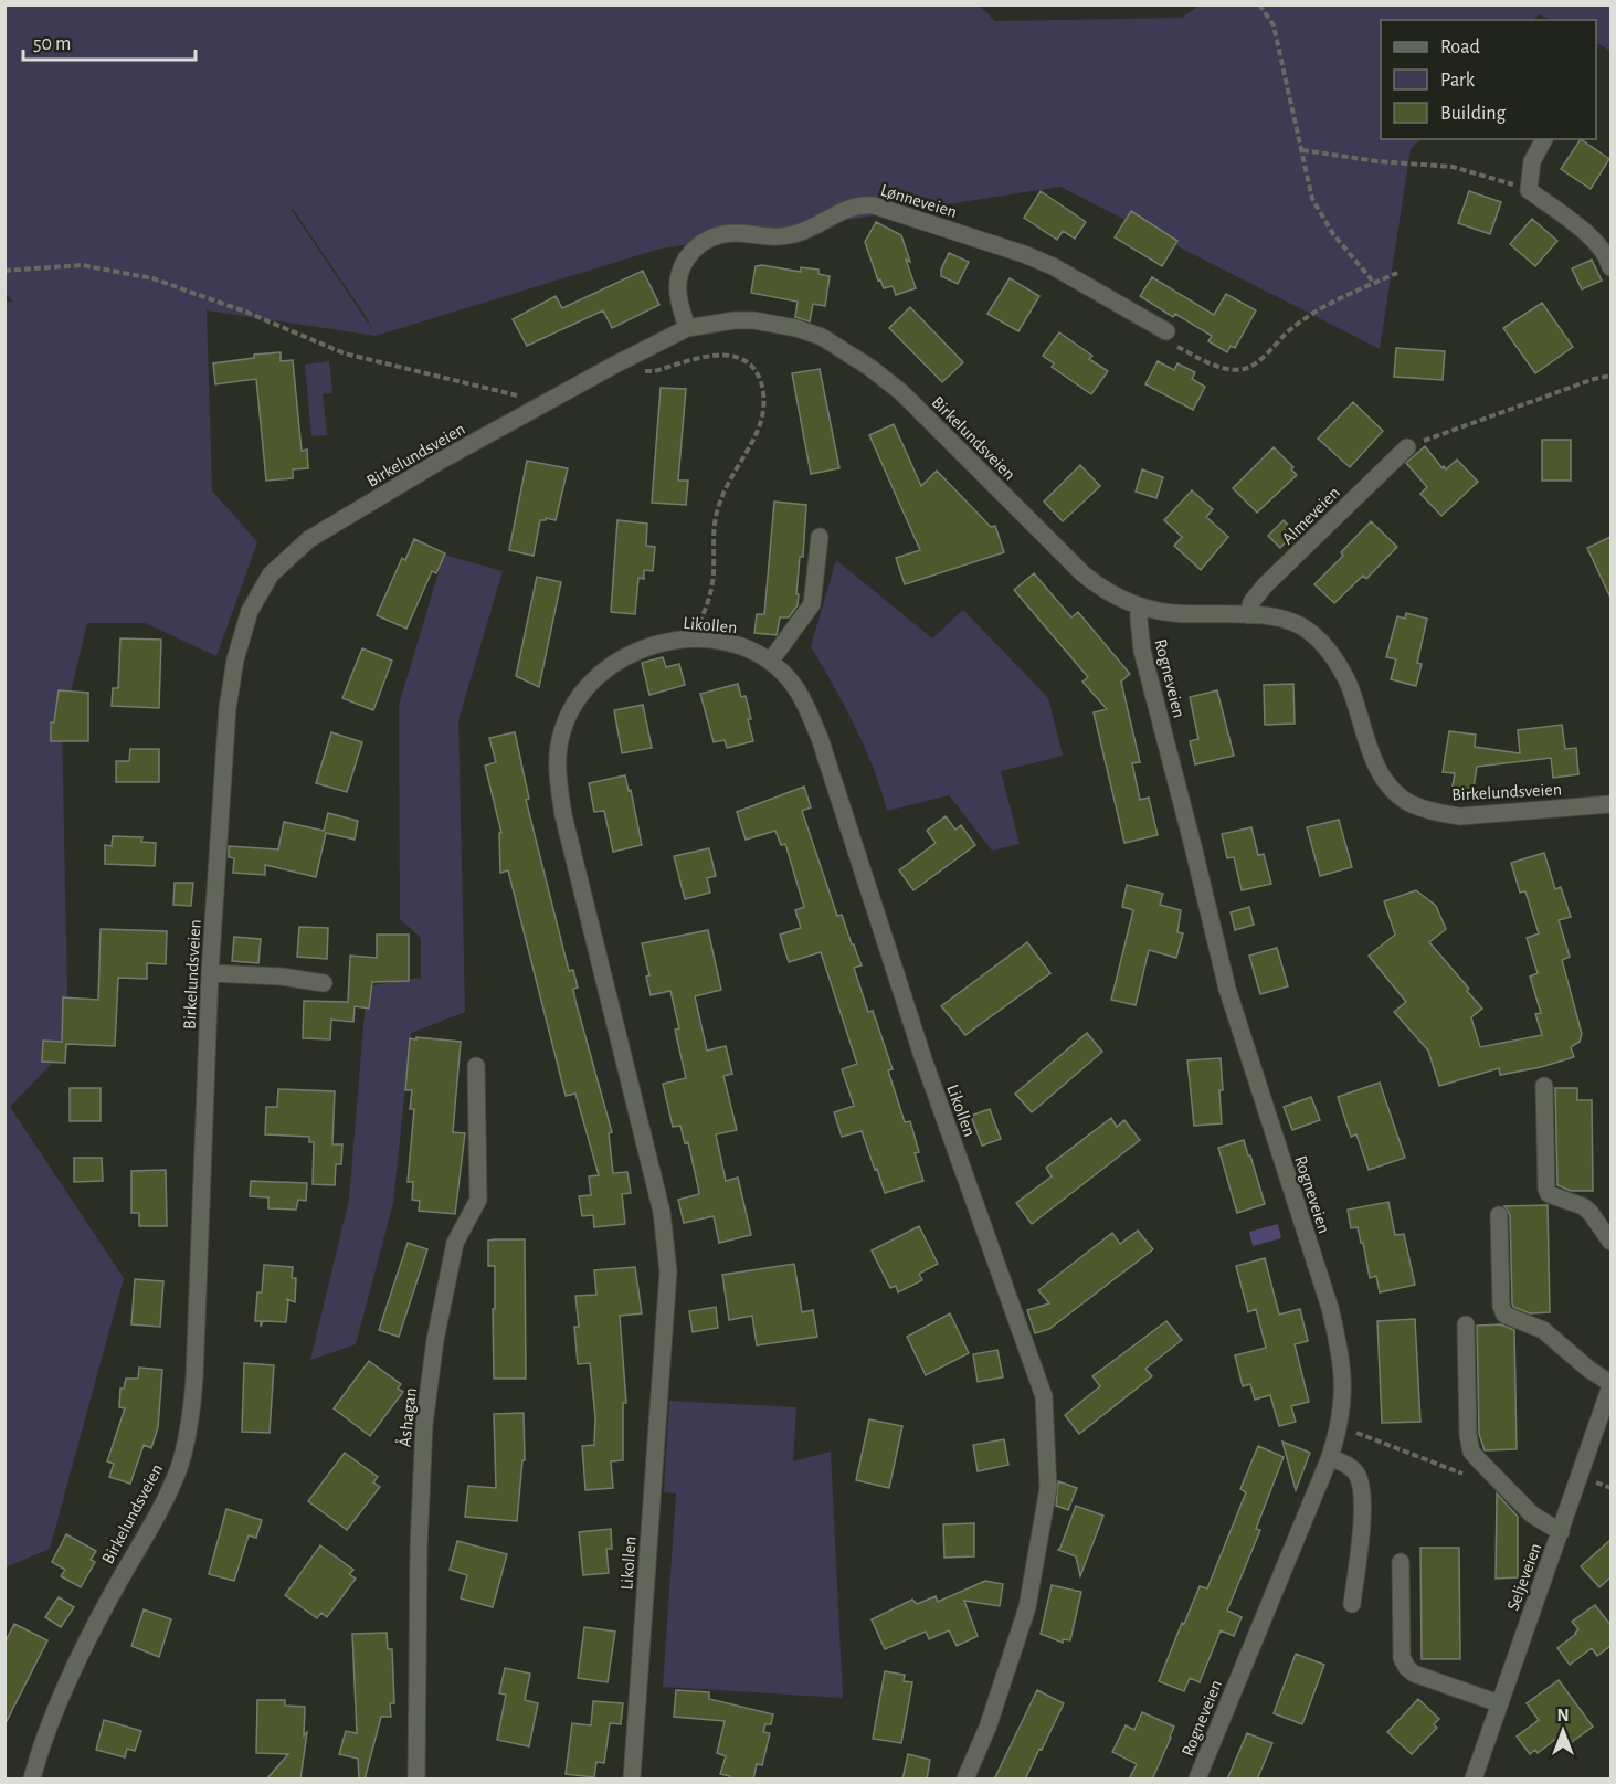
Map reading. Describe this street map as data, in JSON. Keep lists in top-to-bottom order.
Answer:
{
  "streets": {
    "street": [
      "Lønneveien",
      "Birkelundsveien",
      "Almeveien",
      "Likollen",
      "Rogneveien",
      "Åshagan",
      "Seljeveien"
    ]
  },
  "crossings": [
    ["Lønneveien", "Birkelundsveien"],
    ["Birkelundsveien", "Almeveien"],
    ["Birkelundsveien", "Rogneveien"]
  ],
  "legend": ["Road", "Park", "Building"],
  "scale_bar": "50 m",
  "north": "top"
}
